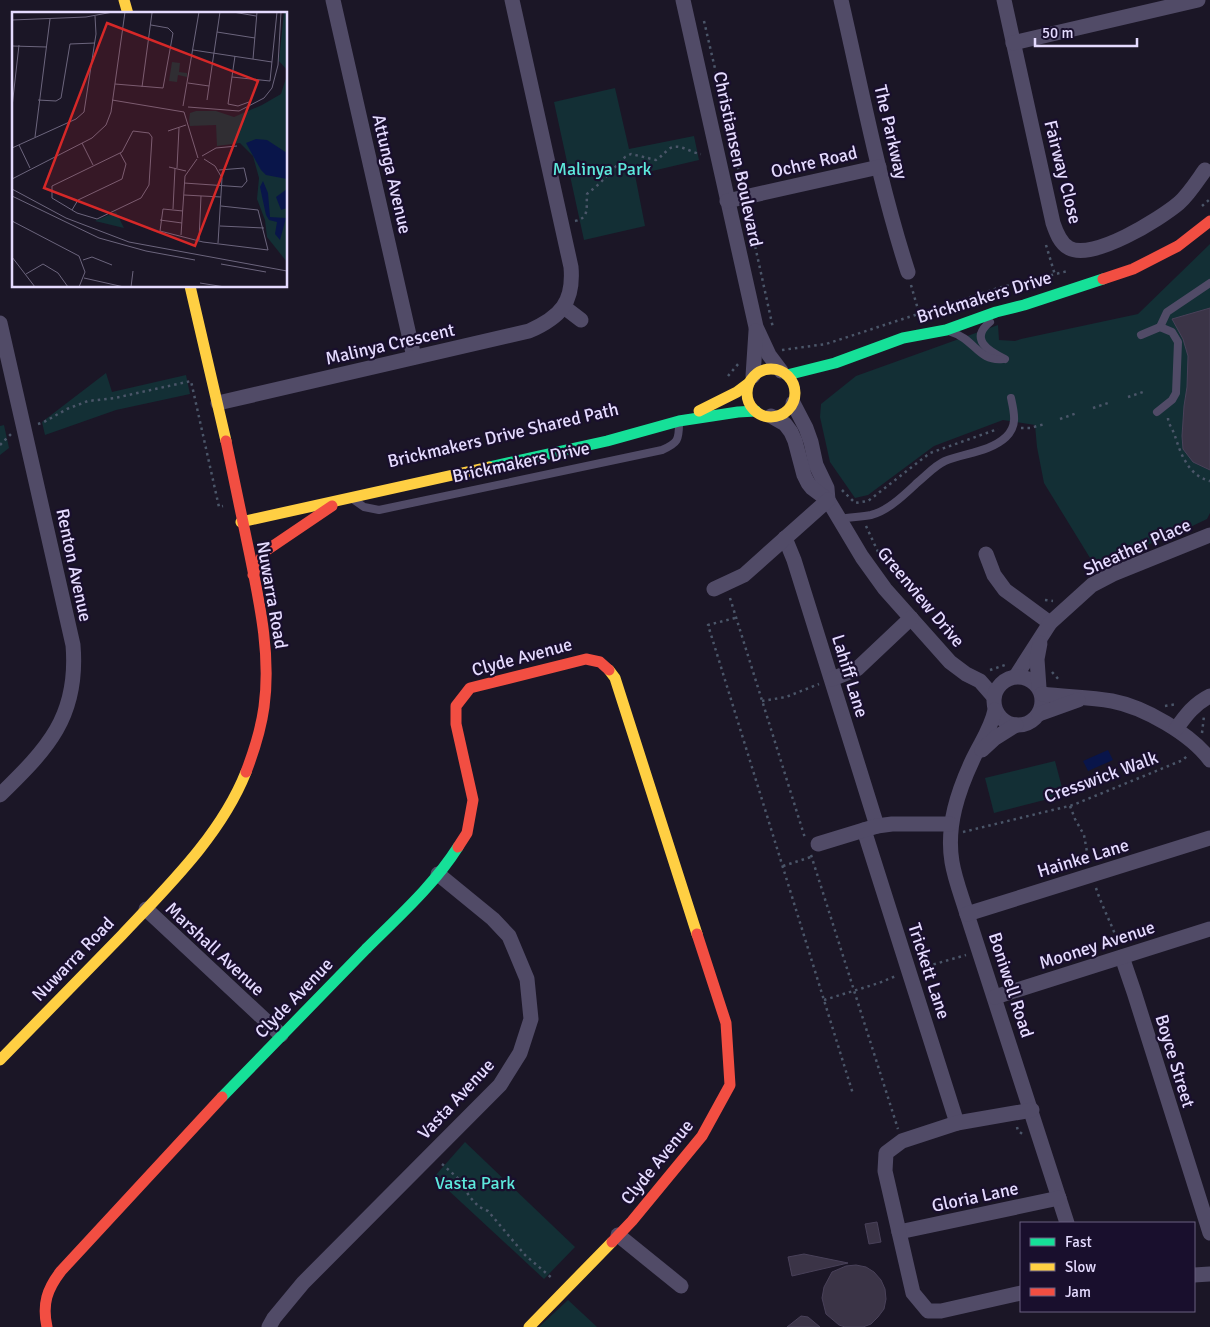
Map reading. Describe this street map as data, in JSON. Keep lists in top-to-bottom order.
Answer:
{
  "streets": {
    "street": [
      "The Parkway",
      "Christiansen Boulevard",
      "Ochre Road",
      "Fairway Close",
      "Attunga Avenue",
      "Brickmakers Drive",
      "Malinya Crescent",
      "Sheather Place",
      "Renton Avenue",
      "Nuwarra Road",
      "Greenview Drive",
      "Clyde Avenue",
      "Lahiff Lane",
      "Hainke Lane",
      "Mooney Avenue",
      "Marshall Avenue",
      "Trickett Lane",
      "Boniwell Road",
      "Boyce Street",
      "Vasta Avenue",
      "Gloria Lane"
    ],
    "path": ["Cresswick Walk"]
  },
  "crossings": [
    ["The Parkway", "Ochre Road"],
    ["Christiansen Boulevard", "Ochre Road"],
    ["Christiansen Boulevard", "Brickmakers Drive"],
    ["Christiansen Boulevard", "Greenview Drive"],
    ["Attunga Avenue", "Malinya Crescent"],
    ["Brickmakers Drive", "Nuwarra Road"],
    ["Brickmakers Drive", "Greenview Drive"],
    ["Malinya Crescent", "Nuwarra Road"],
    ["Sheather Place", "Greenview Drive"],
    ["Sheather Place", "Boniwell Road"],
    ["Nuwarra Road", "Marshall Avenue"],
    ["Greenview Drive", "Boniwell Road"],
    ["Clyde Avenue", "Marshall Avenue"],
    ["Clyde Avenue", "Vasta Avenue"],
    ["Lahiff Lane", "Trickett Lane"],
    ["Cresswick Walk", "Boniwell Road"],
    ["Hainke Lane", "Boniwell Road"],
    ["Mooney Avenue", "Boniwell Road"],
    ["Mooney Avenue", "Boyce Street"],
    ["Boniwell Road", "Gloria Lane"]
  ],
  "parks": ["Malinya Park", "Vasta Park"],
  "legend": ["Fast", "Slow", "Jam"],
  "scale_bar": "50 m"
}
